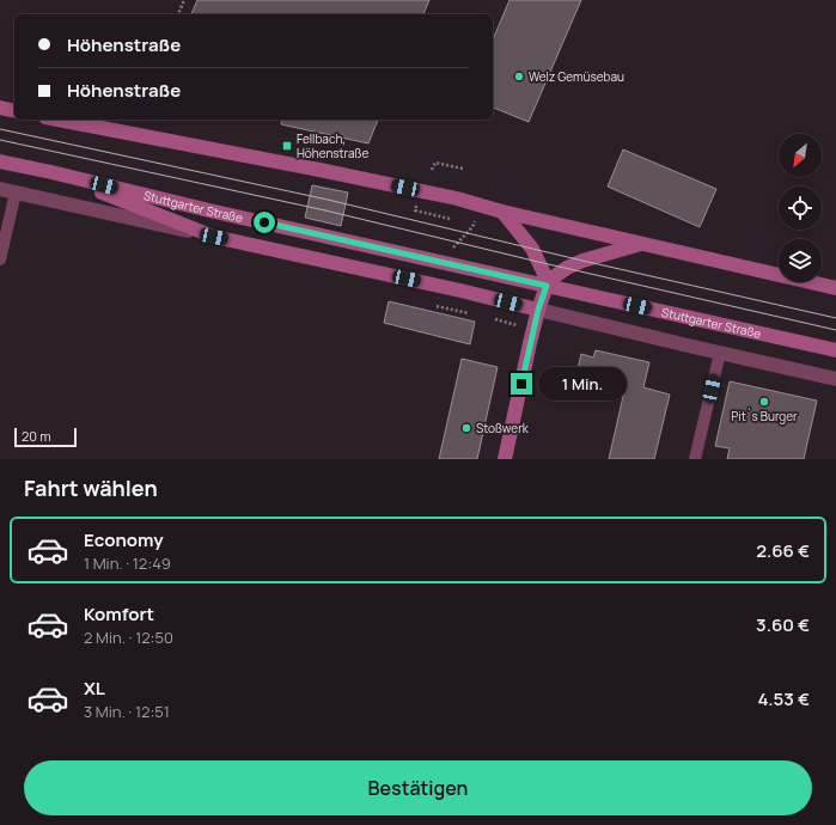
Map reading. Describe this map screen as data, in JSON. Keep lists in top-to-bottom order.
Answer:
{
  "streets": {
    "main road": ["Stuttgarter Straße"]
  },
  "places": {
    "other": ["Welz Gemüsebau", "Pit´s Burger", "Stoßwerk"],
    "transit": ["Fellbach, Höhenstraße"]
  },
  "scale_bar": "20 m",
  "north": "bottom left",
  "page": {
    "banner": ["Höhenstraße", "Höhenstraße"],
    "bubble": "1 Min.",
    "scale": "20 m",
    "heading": "Fahrt wählen",
    "list": [
      {
        "name": "Economy",
        "note": "1 Min. · 12:49",
        "value": "2.66 €"
      },
      {
        "name": "Komfort",
        "note": "2 Min. · 12:50",
        "value": "3.60 €"
      },
      {
        "name": "XL",
        "note": "3 Min. · 12:51",
        "value": "4.53 €"
      }
    ],
    "buttons": "Bestätigen"
  }
}
